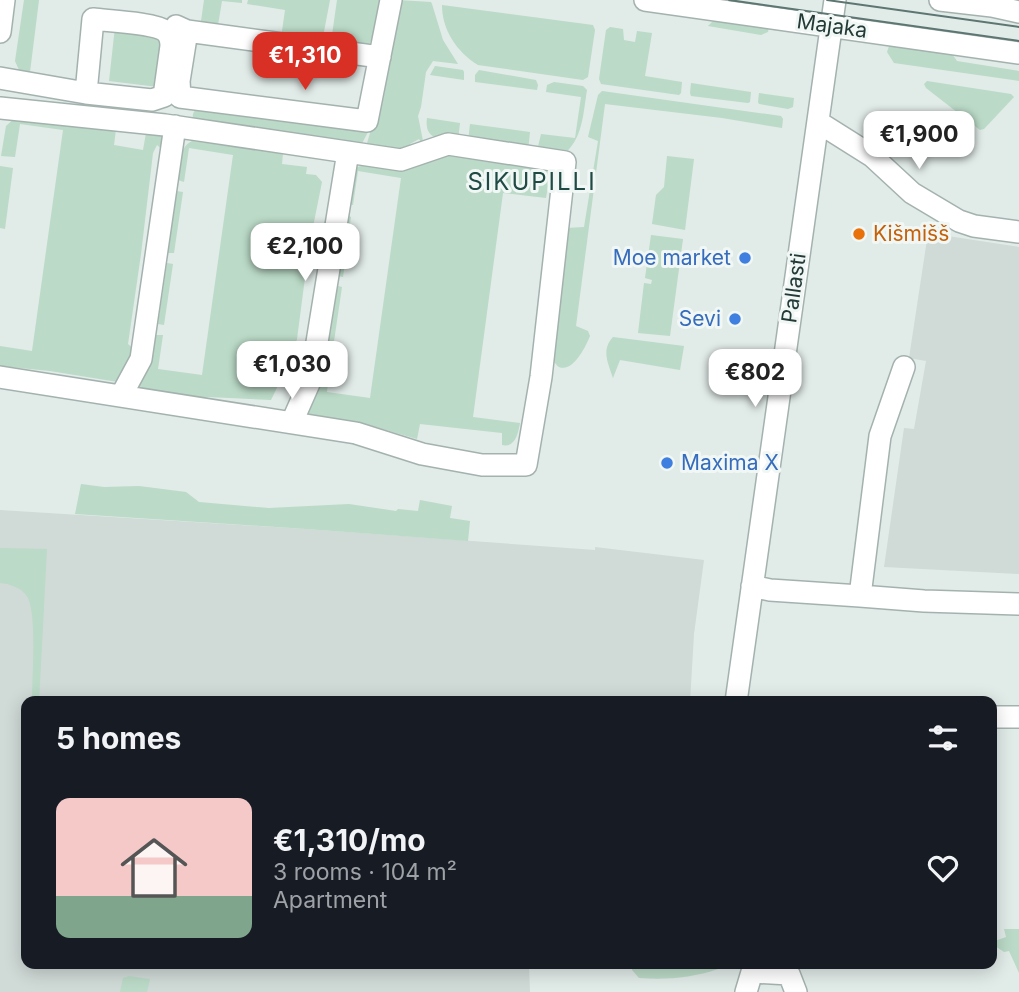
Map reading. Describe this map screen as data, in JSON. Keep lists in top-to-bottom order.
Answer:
{
  "streets": {
    "street": ["Majaka", "Pallasti"]
  },
  "crossings": [
    ["Majaka", "Pallasti"]
  ],
  "districts": ["SIKUPILLI"],
  "places": [
    "Kišmišš",
    "Moe market",
    "Sevi",
    "Maxima X"
  ],
  "page": {
    "price": [
      "€1,310",
      "€1,900",
      "€2,100",
      "€1,030",
      "€802"
    ],
    "heading": "5 homes",
    "list": [
      {
        "name": "€1,310/mo",
        "note": "3 rooms · 104 m² · Apartment"
      }
    ]
  }
}
